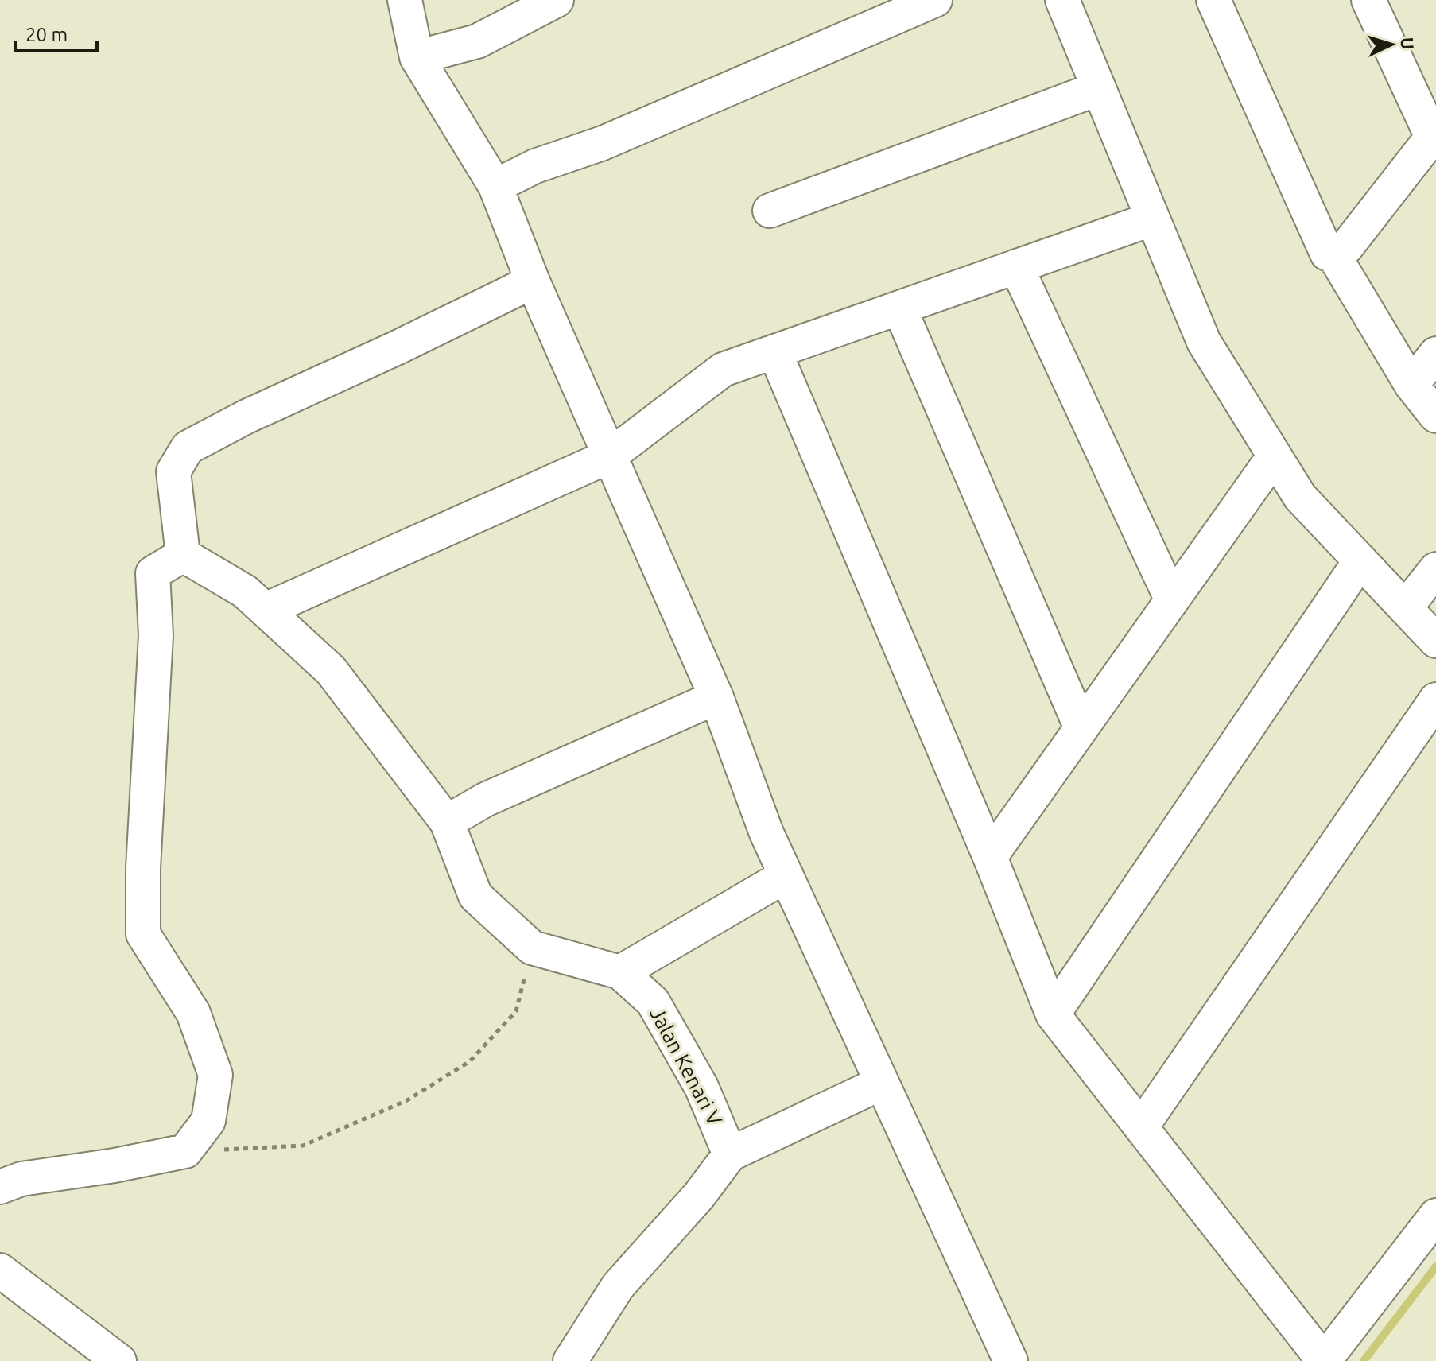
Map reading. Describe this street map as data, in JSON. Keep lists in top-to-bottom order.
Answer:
{
  "streets": {
    "street": ["Jalan Kenari V"]
  },
  "scale_bar": "20 m",
  "north": "right"
}
